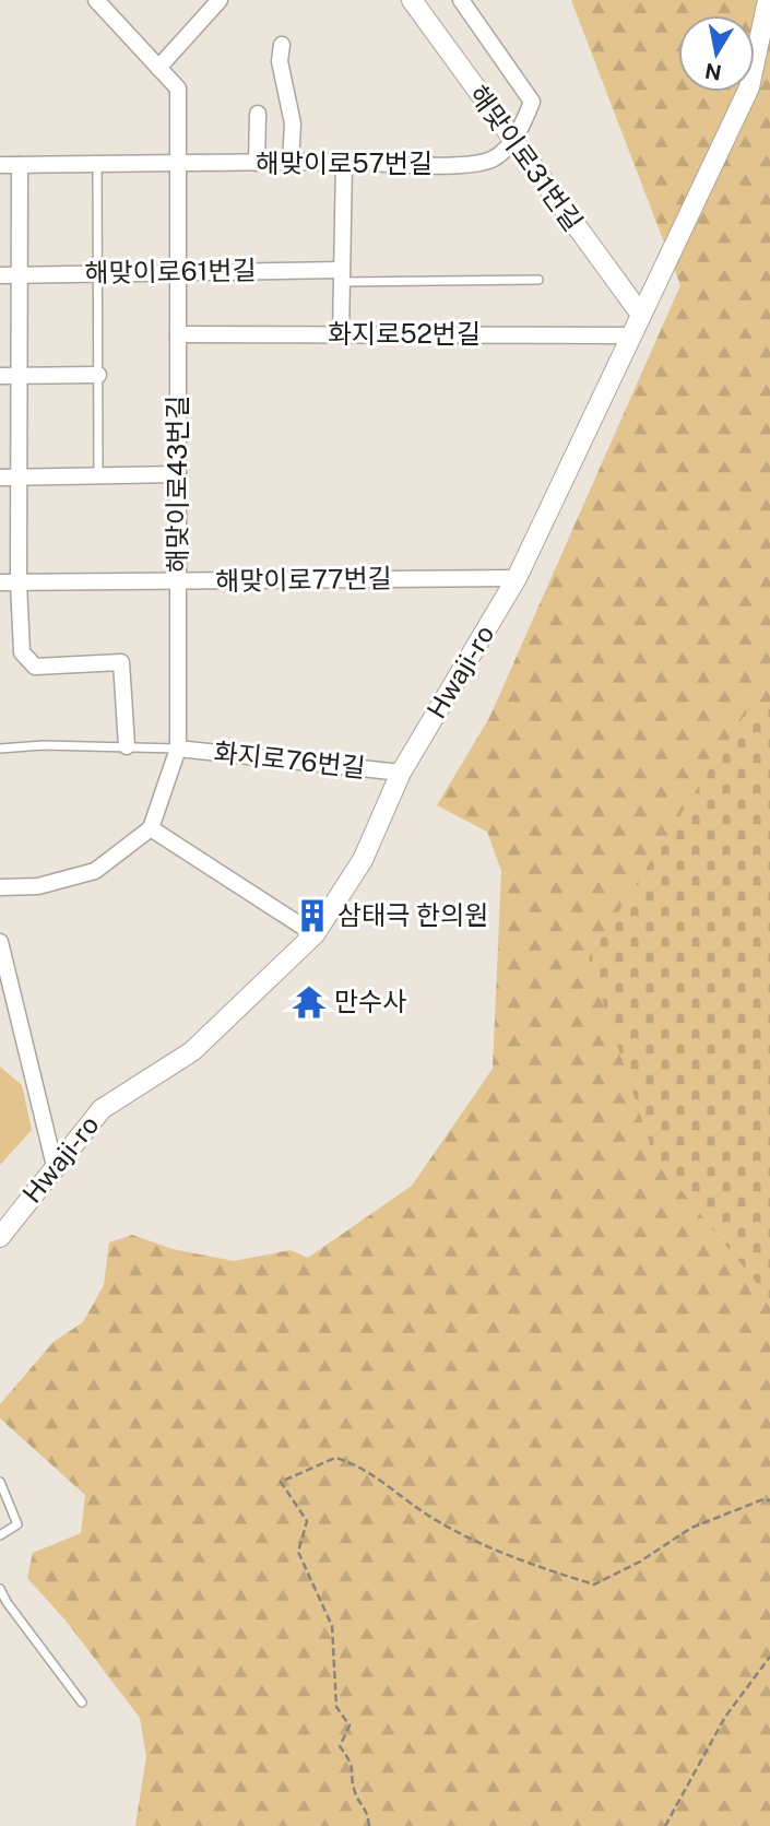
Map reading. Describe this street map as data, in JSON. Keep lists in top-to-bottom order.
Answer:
{
  "streets": {
    "street": [
      "해맞이로31번길",
      "해맞이로57번길",
      "해맞이로61번길",
      "화지로52번길",
      "해맞이로43번길",
      "해맞이로77번길",
      "Hwaji-ro",
      "화지로76번길"
    ]
  },
  "crossings": [
    ["해맞이로31번길", "해맞이로57번길"],
    ["해맞이로31번길", "Hwaji-ro"],
    ["해맞이로57번길", "해맞이로43번길"],
    ["해맞이로61번길", "해맞이로43번길"],
    ["화지로52번길", "해맞이로43번길"],
    ["화지로52번길", "Hwaji-ro"],
    ["해맞이로43번길", "해맞이로77번길"],
    ["해맞이로43번길", "화지로76번길"],
    ["해맞이로77번길", "Hwaji-ro"],
    ["Hwaji-ro", "화지로76번길"]
  ],
  "places": {
    "building": ["삼태극 한의원"],
    "temple": ["만수사"]
  },
  "north": "bottom"
}
